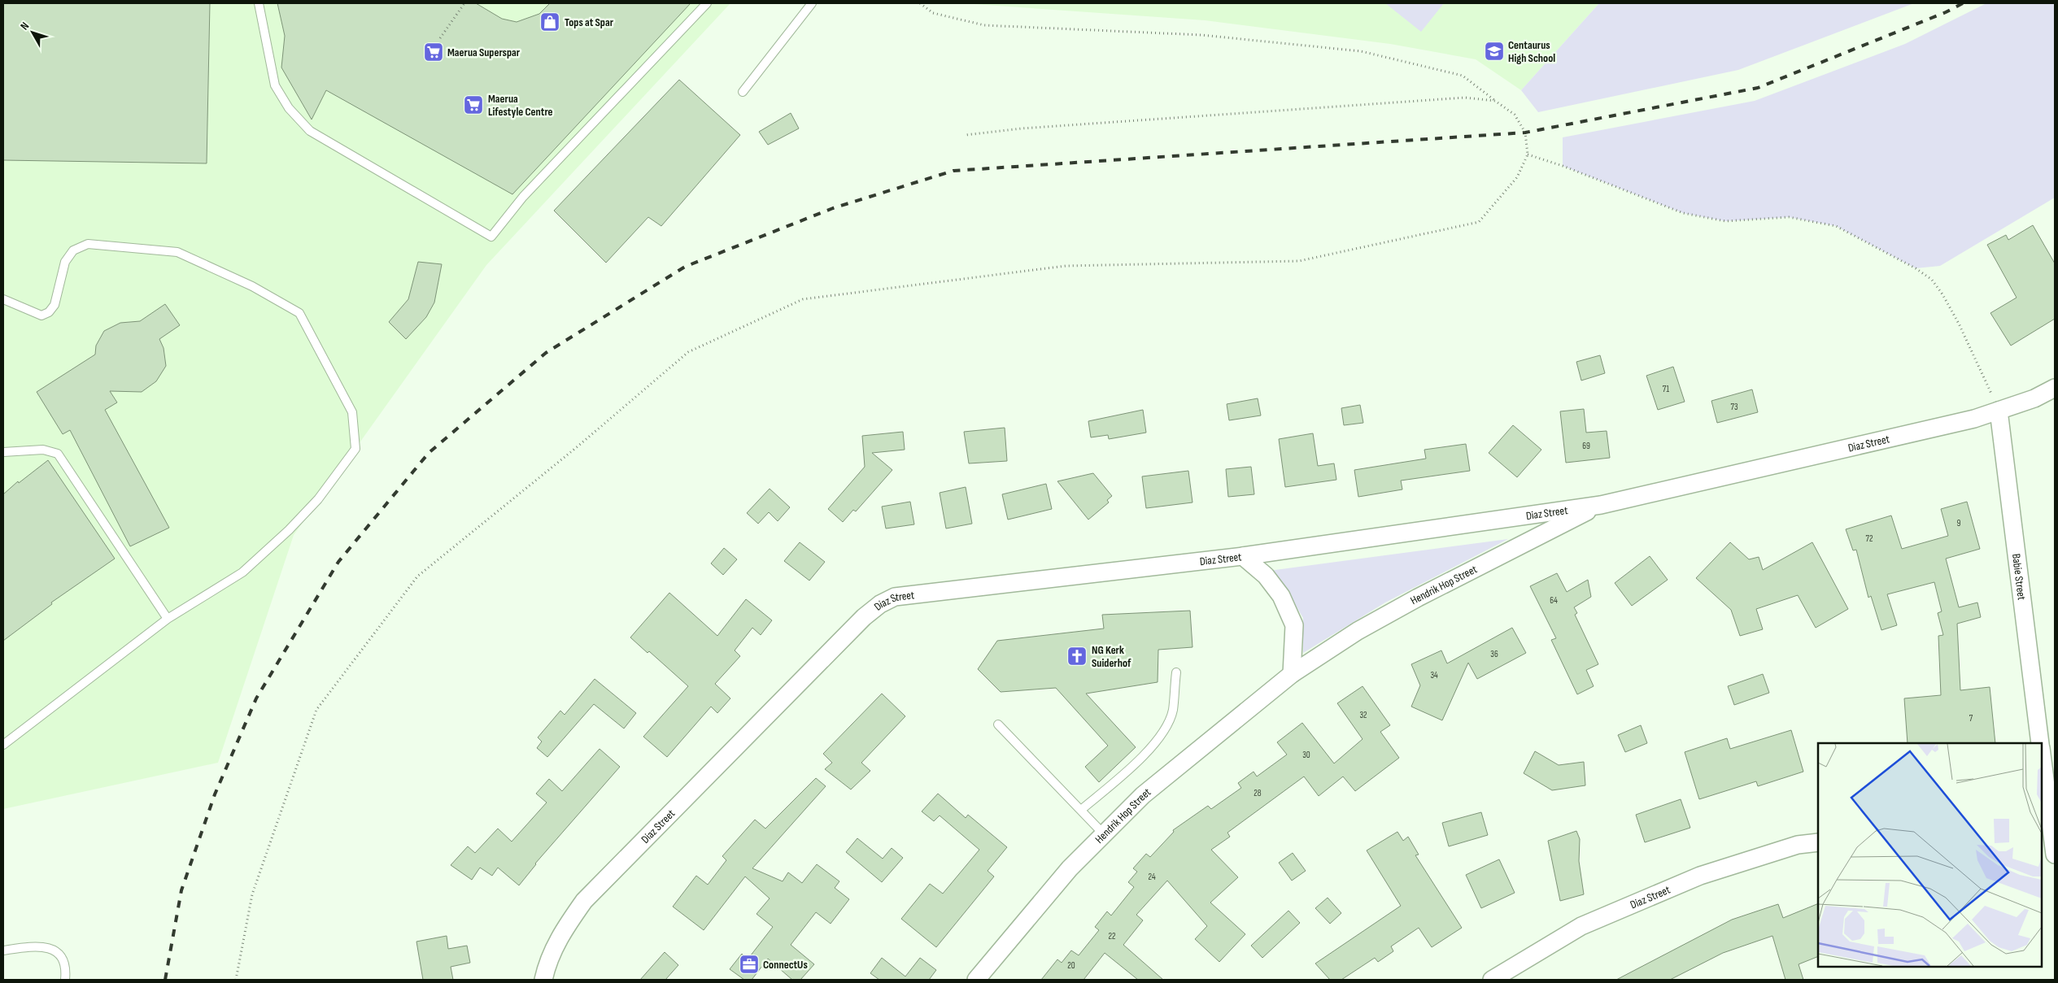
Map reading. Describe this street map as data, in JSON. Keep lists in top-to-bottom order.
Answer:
{
  "streets": {
    "street": ["Diaz Street", "Babie Street", "Hendrik Hop Street"]
  },
  "crossings": [
    ["Diaz Street", "Babie Street"],
    ["Diaz Street", "Hendrik Hop Street"]
  ],
  "places": {
    "shop": ["Tops at Spar"],
    "school or university": ["Centaurus High School"],
    "supermarket": ["Maerua Superspar", "Maerua Lifestyle Centre"],
    "church": ["NG Kerk Suiderhof"],
    "office": ["ConnectUs"]
  },
  "house_numbers": [
    "71",
    "73",
    "69",
    "9",
    "72",
    "64",
    "36",
    "34",
    "32",
    "7",
    "30",
    "28",
    "24",
    "22",
    "20"
  ],
  "north": "top left"
}
